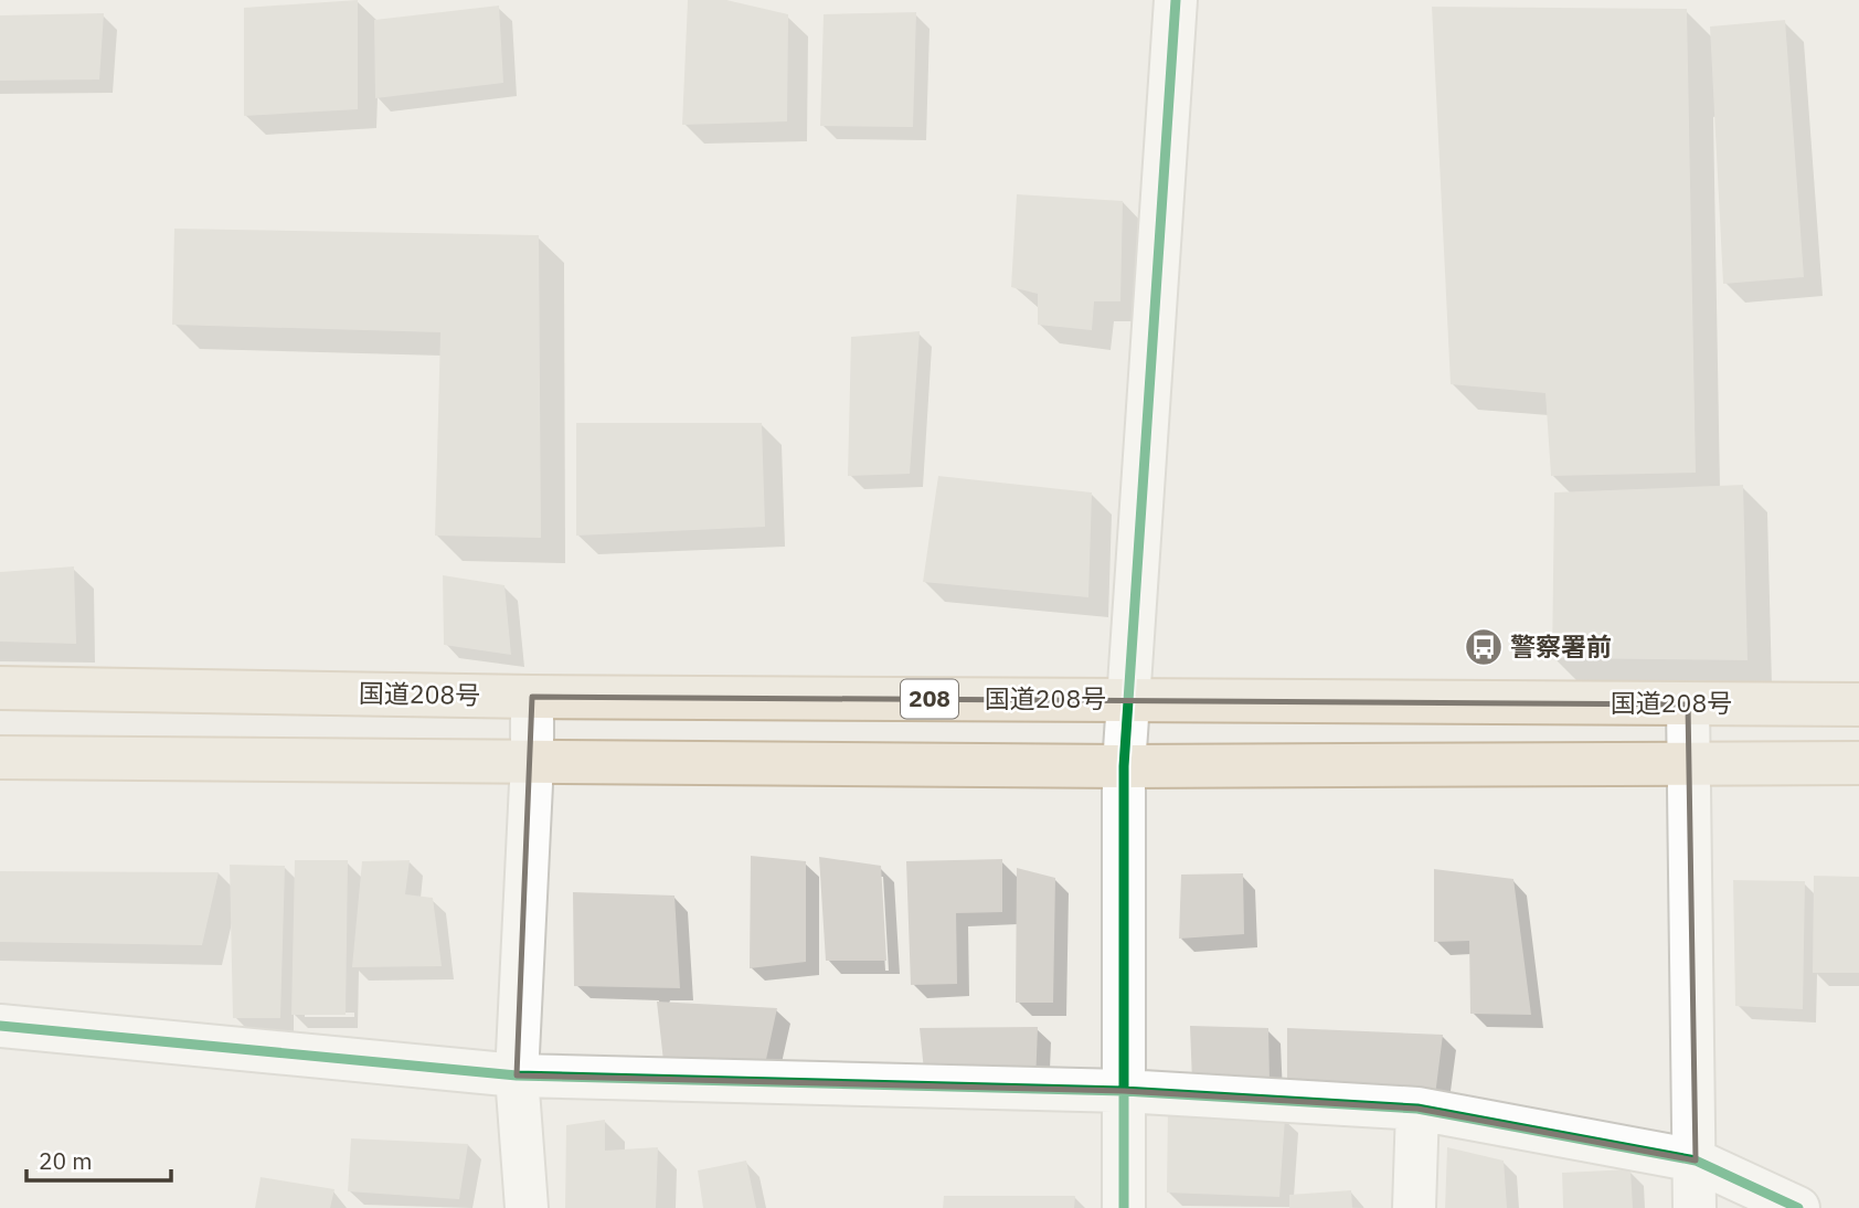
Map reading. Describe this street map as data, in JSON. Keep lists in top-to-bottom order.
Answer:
{
  "streets": {
    "highway": ["国道208号", "208"]
  },
  "places": {
    "bus stop": ["警察署前"]
  },
  "scale_bar": "20 m"
}
